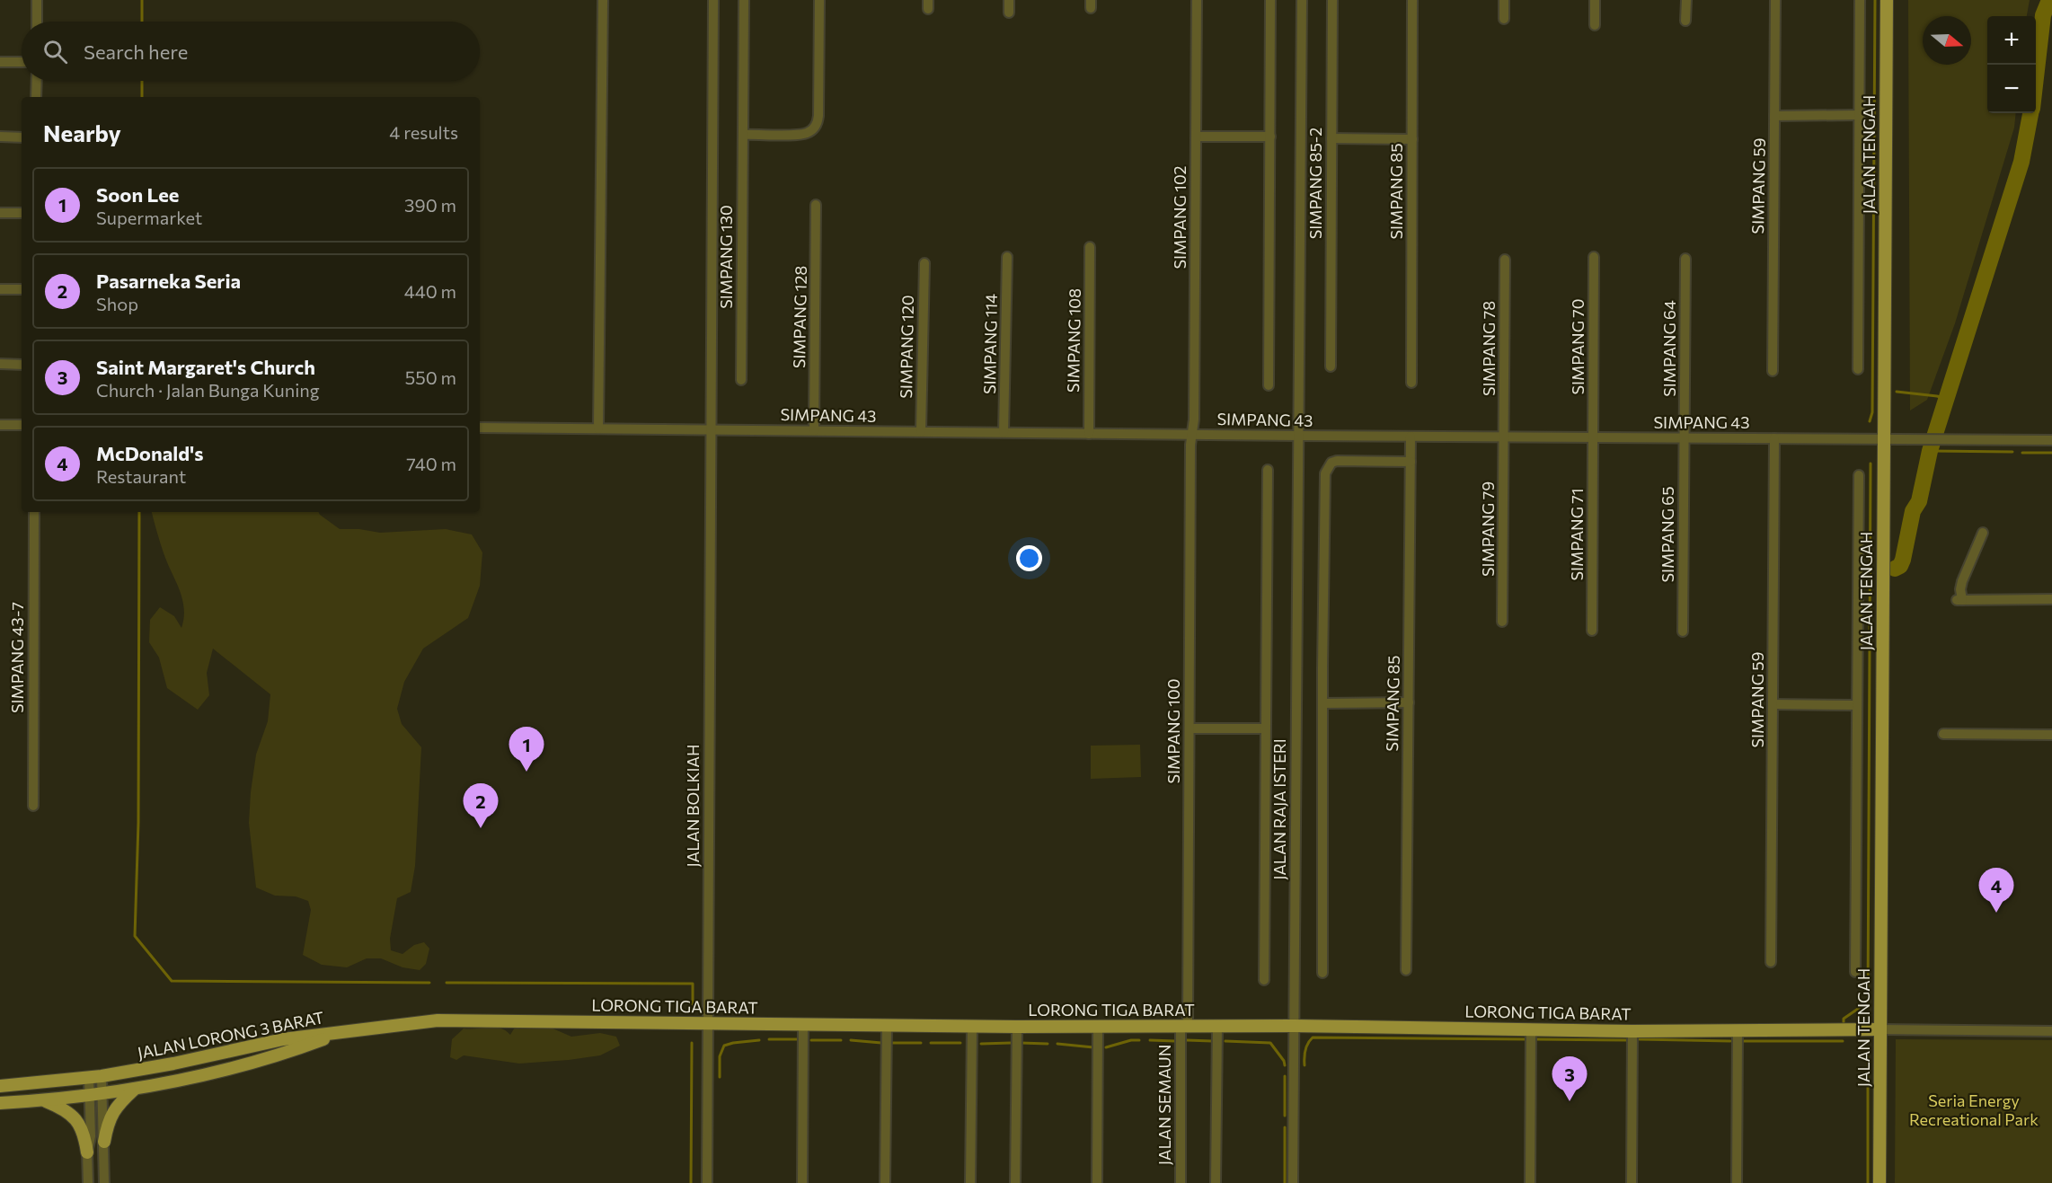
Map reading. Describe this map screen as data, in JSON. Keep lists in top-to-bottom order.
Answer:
{
  "streets": {
    "main road": ["JALAN TENGAH", "LORONG TIGA BARAT", "JALAN LORONG 3 BARAT"],
    "street": [
      "SIMPANG 85-2",
      "SIMPANG 59",
      "SIMPANG 85",
      "SIMPANG 102",
      "SIMPANG 130",
      "SIMPANG 128",
      "SIMPANG 108",
      "SIMPANG 114",
      "SIMPANG 120",
      "SIMPANG 70",
      "SIMPANG 78",
      "SIMPANG 64",
      "SIMPANG 43",
      "SIMPANG 79",
      "SIMPANG 71",
      "SIMPANG 65",
      "SIMPANG 43-7",
      "SIMPANG 100",
      "JALAN BOLKIAH",
      "JALAN RAJA ISTERI",
      "JALAN SEMAUN"
    ]
  },
  "crossings": [
    ["JALAN TENGAH", "SIMPANG 43"],
    ["JALAN TENGAH", "LORONG TIGA BARAT"],
    ["SIMPANG 59", "SIMPANG 43"],
    ["SIMPANG 85", "SIMPANG 43"],
    ["SIMPANG 102", "SIMPANG 43"],
    ["SIMPANG 102", "SIMPANG 100"],
    ["SIMPANG 128", "SIMPANG 43"],
    ["SIMPANG 108", "SIMPANG 43"],
    ["SIMPANG 114", "SIMPANG 43"],
    ["SIMPANG 120", "SIMPANG 43"],
    ["SIMPANG 70", "SIMPANG 43"],
    ["SIMPANG 70", "SIMPANG 71"],
    ["SIMPANG 78", "SIMPANG 43"],
    ["SIMPANG 78", "SIMPANG 79"],
    ["SIMPANG 64", "SIMPANG 43"],
    ["SIMPANG 64", "SIMPANG 65"],
    ["SIMPANG 43", "SIMPANG 79"],
    ["SIMPANG 43", "SIMPANG 71"],
    ["SIMPANG 43", "SIMPANG 65"],
    ["SIMPANG 43", "SIMPANG 100"],
    ["SIMPANG 43", "JALAN BOLKIAH"],
    ["SIMPANG 43", "JALAN RAJA ISTERI"],
    ["SIMPANG 100", "LORONG TIGA BARAT"],
    ["SIMPANG 100", "JALAN SEMAUN"],
    ["JALAN BOLKIAH", "LORONG TIGA BARAT"],
    ["JALAN RAJA ISTERI", "LORONG TIGA BARAT"],
    ["LORONG TIGA BARAT", "JALAN LORONG 3 BARAT"],
    ["LORONG TIGA BARAT", "JALAN SEMAUN"]
  ],
  "parks": ["Seria Energy Recreational Park"],
  "north": "right",
  "page": {
    "map_buttons": ["+", "−"],
    "search": "Search here",
    "heading": ["Nearby", "4 results"],
    "list": [
      {
        "mark": "1",
        "name": "Soon Lee",
        "note": "Supermarket",
        "value": "390 m"
      },
      {
        "mark": "2",
        "name": "Pasarneka Seria",
        "note": "Shop",
        "value": "440 m"
      },
      {
        "mark": "3",
        "name": "Saint Margaret's Church",
        "note": "Church · Jalan Bunga Kuning",
        "value": "550 m"
      },
      {
        "mark": "4",
        "name": "McDonald's",
        "note": "Restaurant",
        "value": "740 m"
      }
    ],
    "pins": [
      "1",
      "2",
      "4",
      "3"
    ]
  }
}
